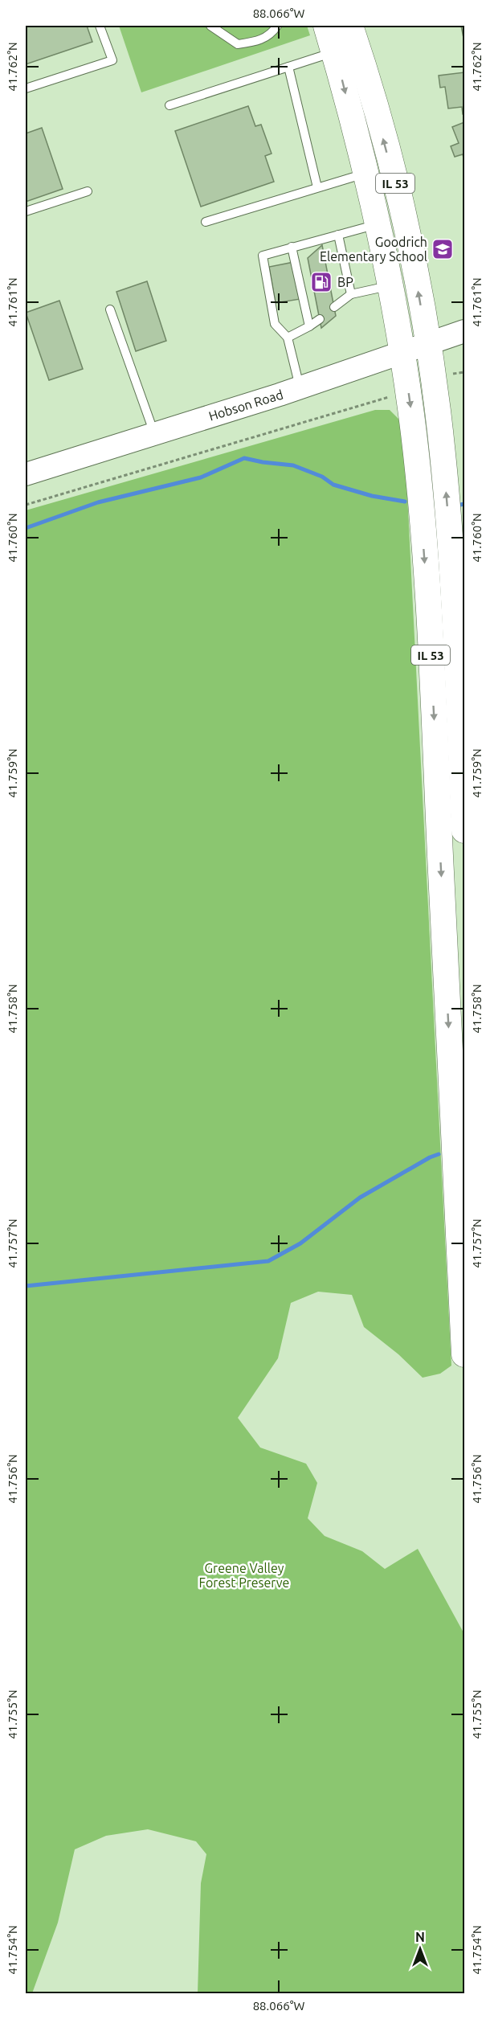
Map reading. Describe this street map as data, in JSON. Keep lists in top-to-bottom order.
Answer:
{
  "streets": {
    "main road": ["IL 53", "Hobson Road"]
  },
  "crossings": [
    ["IL 53", "Hobson Road"]
  ],
  "parks": ["Greene Valley Forest Preserve"],
  "places": {
    "school or university": ["Goodrich Elementary School"],
    "fuel station": ["BP"]
  },
  "north": "top",
  "coordinates": [
    "88.066°W",
    "41.762°N",
    "41.761°N",
    "41.760°N",
    "41.759°N",
    "41.758°N",
    "41.757°N",
    "41.756°N",
    "41.755°N",
    "41.754°N"
  ]
}
